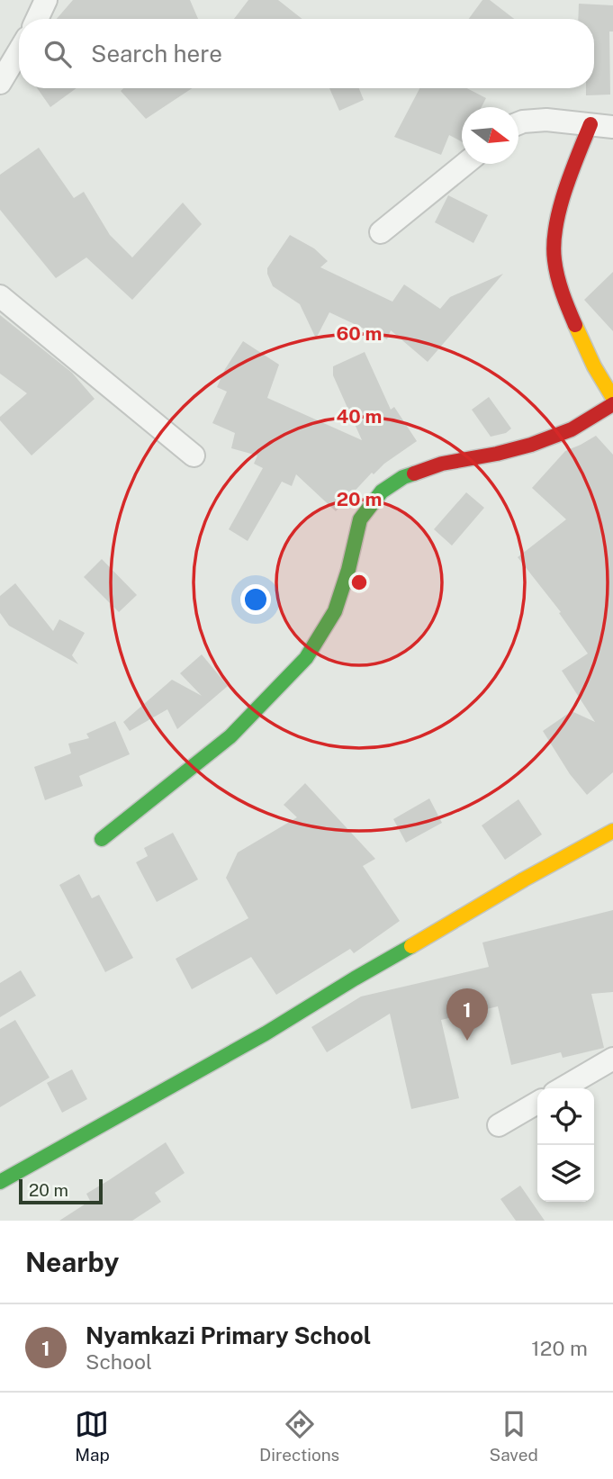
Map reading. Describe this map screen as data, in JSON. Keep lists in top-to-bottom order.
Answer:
{
  "scale_bar": "20 m",
  "north": "right",
  "page": {
    "search": "Search here",
    "pins": "1",
    "scale": "20 m",
    "heading": "Nearby",
    "list": [
      {
        "mark": "1",
        "name": "Nyamkazi Primary School",
        "note": "School",
        "value": "120 m"
      }
    ],
    "nav": ["Map", "Directions", "Saved"]
  },
  "rings": ["60 m", "40 m", "20 m"]
}
